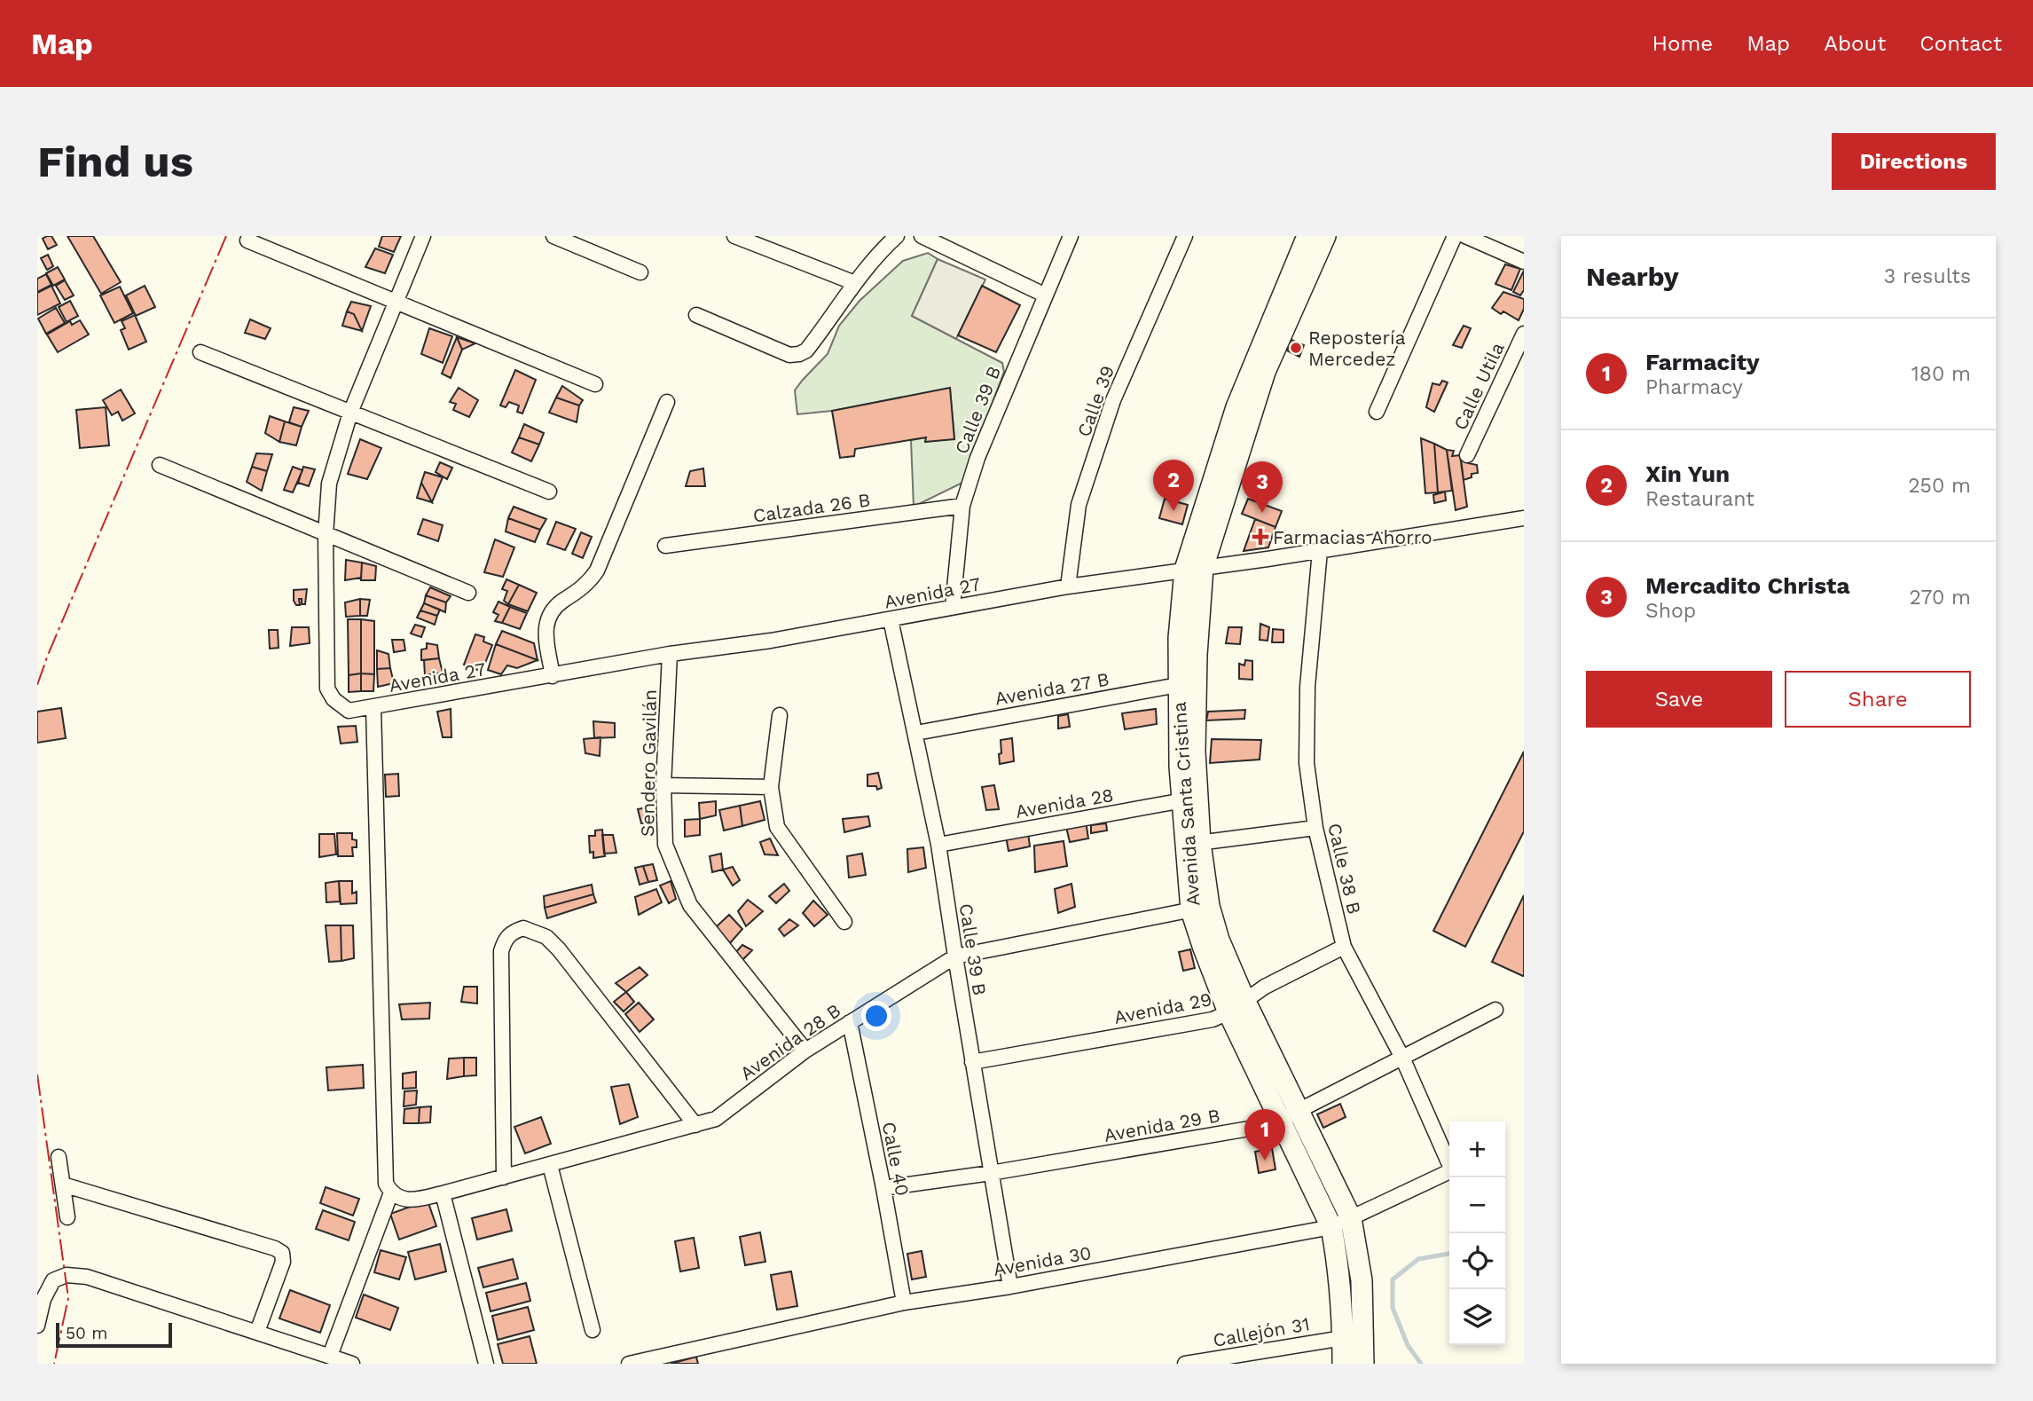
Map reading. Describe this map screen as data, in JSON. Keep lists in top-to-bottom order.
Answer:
{
  "streets": {
    "street": [
      "Calle Utila",
      "Calle 39",
      "Calle 39 B",
      "Calzada 26 B",
      "Avenida 27",
      "Avenida 27 B",
      "Sendero Gavilán",
      "Avenida 28",
      "Avenida Santa Cristina",
      "Calle 38 B",
      "Avenida 29",
      "Avenida 28 B",
      "Avenida 29 B",
      "Calle 40",
      "Avenida 30",
      "Callejón 31"
    ]
  },
  "crossings": [
    ["Calle 39", "Avenida 27"],
    ["Calle 39 B", "Calzada 26 B"],
    ["Calle 39 B", "Avenida 27"],
    ["Calle 39 B", "Avenida 27 B"],
    ["Calle 39 B", "Avenida 28"],
    ["Calle 39 B", "Avenida 29"],
    ["Calle 39 B", "Avenida 28 B"],
    ["Calle 39 B", "Avenida 29 B"],
    ["Calle 39 B", "Avenida 30"],
    ["Avenida 27", "Sendero Gavilán"],
    ["Avenida 27", "Avenida Santa Cristina"],
    ["Avenida 27", "Calle 38 B"],
    ["Avenida 27 B", "Avenida Santa Cristina"],
    ["Sendero Gavilán", "Avenida 28 B"],
    ["Avenida 28", "Avenida Santa Cristina"],
    ["Avenida Santa Cristina", "Avenida 29"],
    ["Avenida Santa Cristina", "Avenida 28 B"],
    ["Avenida Santa Cristina", "Avenida 29 B"],
    ["Avenida Santa Cristina", "Avenida 30"],
    ["Avenida Santa Cristina", "Callejón 31"],
    ["Calle 38 B", "Avenida 29"],
    ["Calle 38 B", "Avenida 29 B"],
    ["Avenida 28 B", "Calle 40"],
    ["Avenida 29 B", "Calle 40"],
    ["Calle 40", "Avenida 30"]
  ],
  "places": {
    "other": ["Repostería Mercedez"],
    "health": ["Farmacias Ahorro"]
  },
  "scale_bar": "50 m",
  "page": {
    "header": "Map",
    "nav": [
      "Home",
      "Map",
      "About",
      "Contact"
    ],
    "buttons": [
      "Directions",
      ["Save", "Share"]
    ],
    "title": "Find us",
    "heading": ["Nearby", "3 results"],
    "list": [
      {
        "mark": "1",
        "name": "Farmacity",
        "note": "Pharmacy",
        "value": "180 m"
      },
      {
        "mark": "2",
        "name": "Xin Yun",
        "note": "Restaurant",
        "value": "250 m"
      },
      {
        "mark": "3",
        "name": "Mercadito Christa",
        "note": "Shop",
        "value": "270 m"
      }
    ],
    "pins": ["2", "3", "1"],
    "map_buttons": ["+", "−"],
    "scale": "50 m"
  }
}
